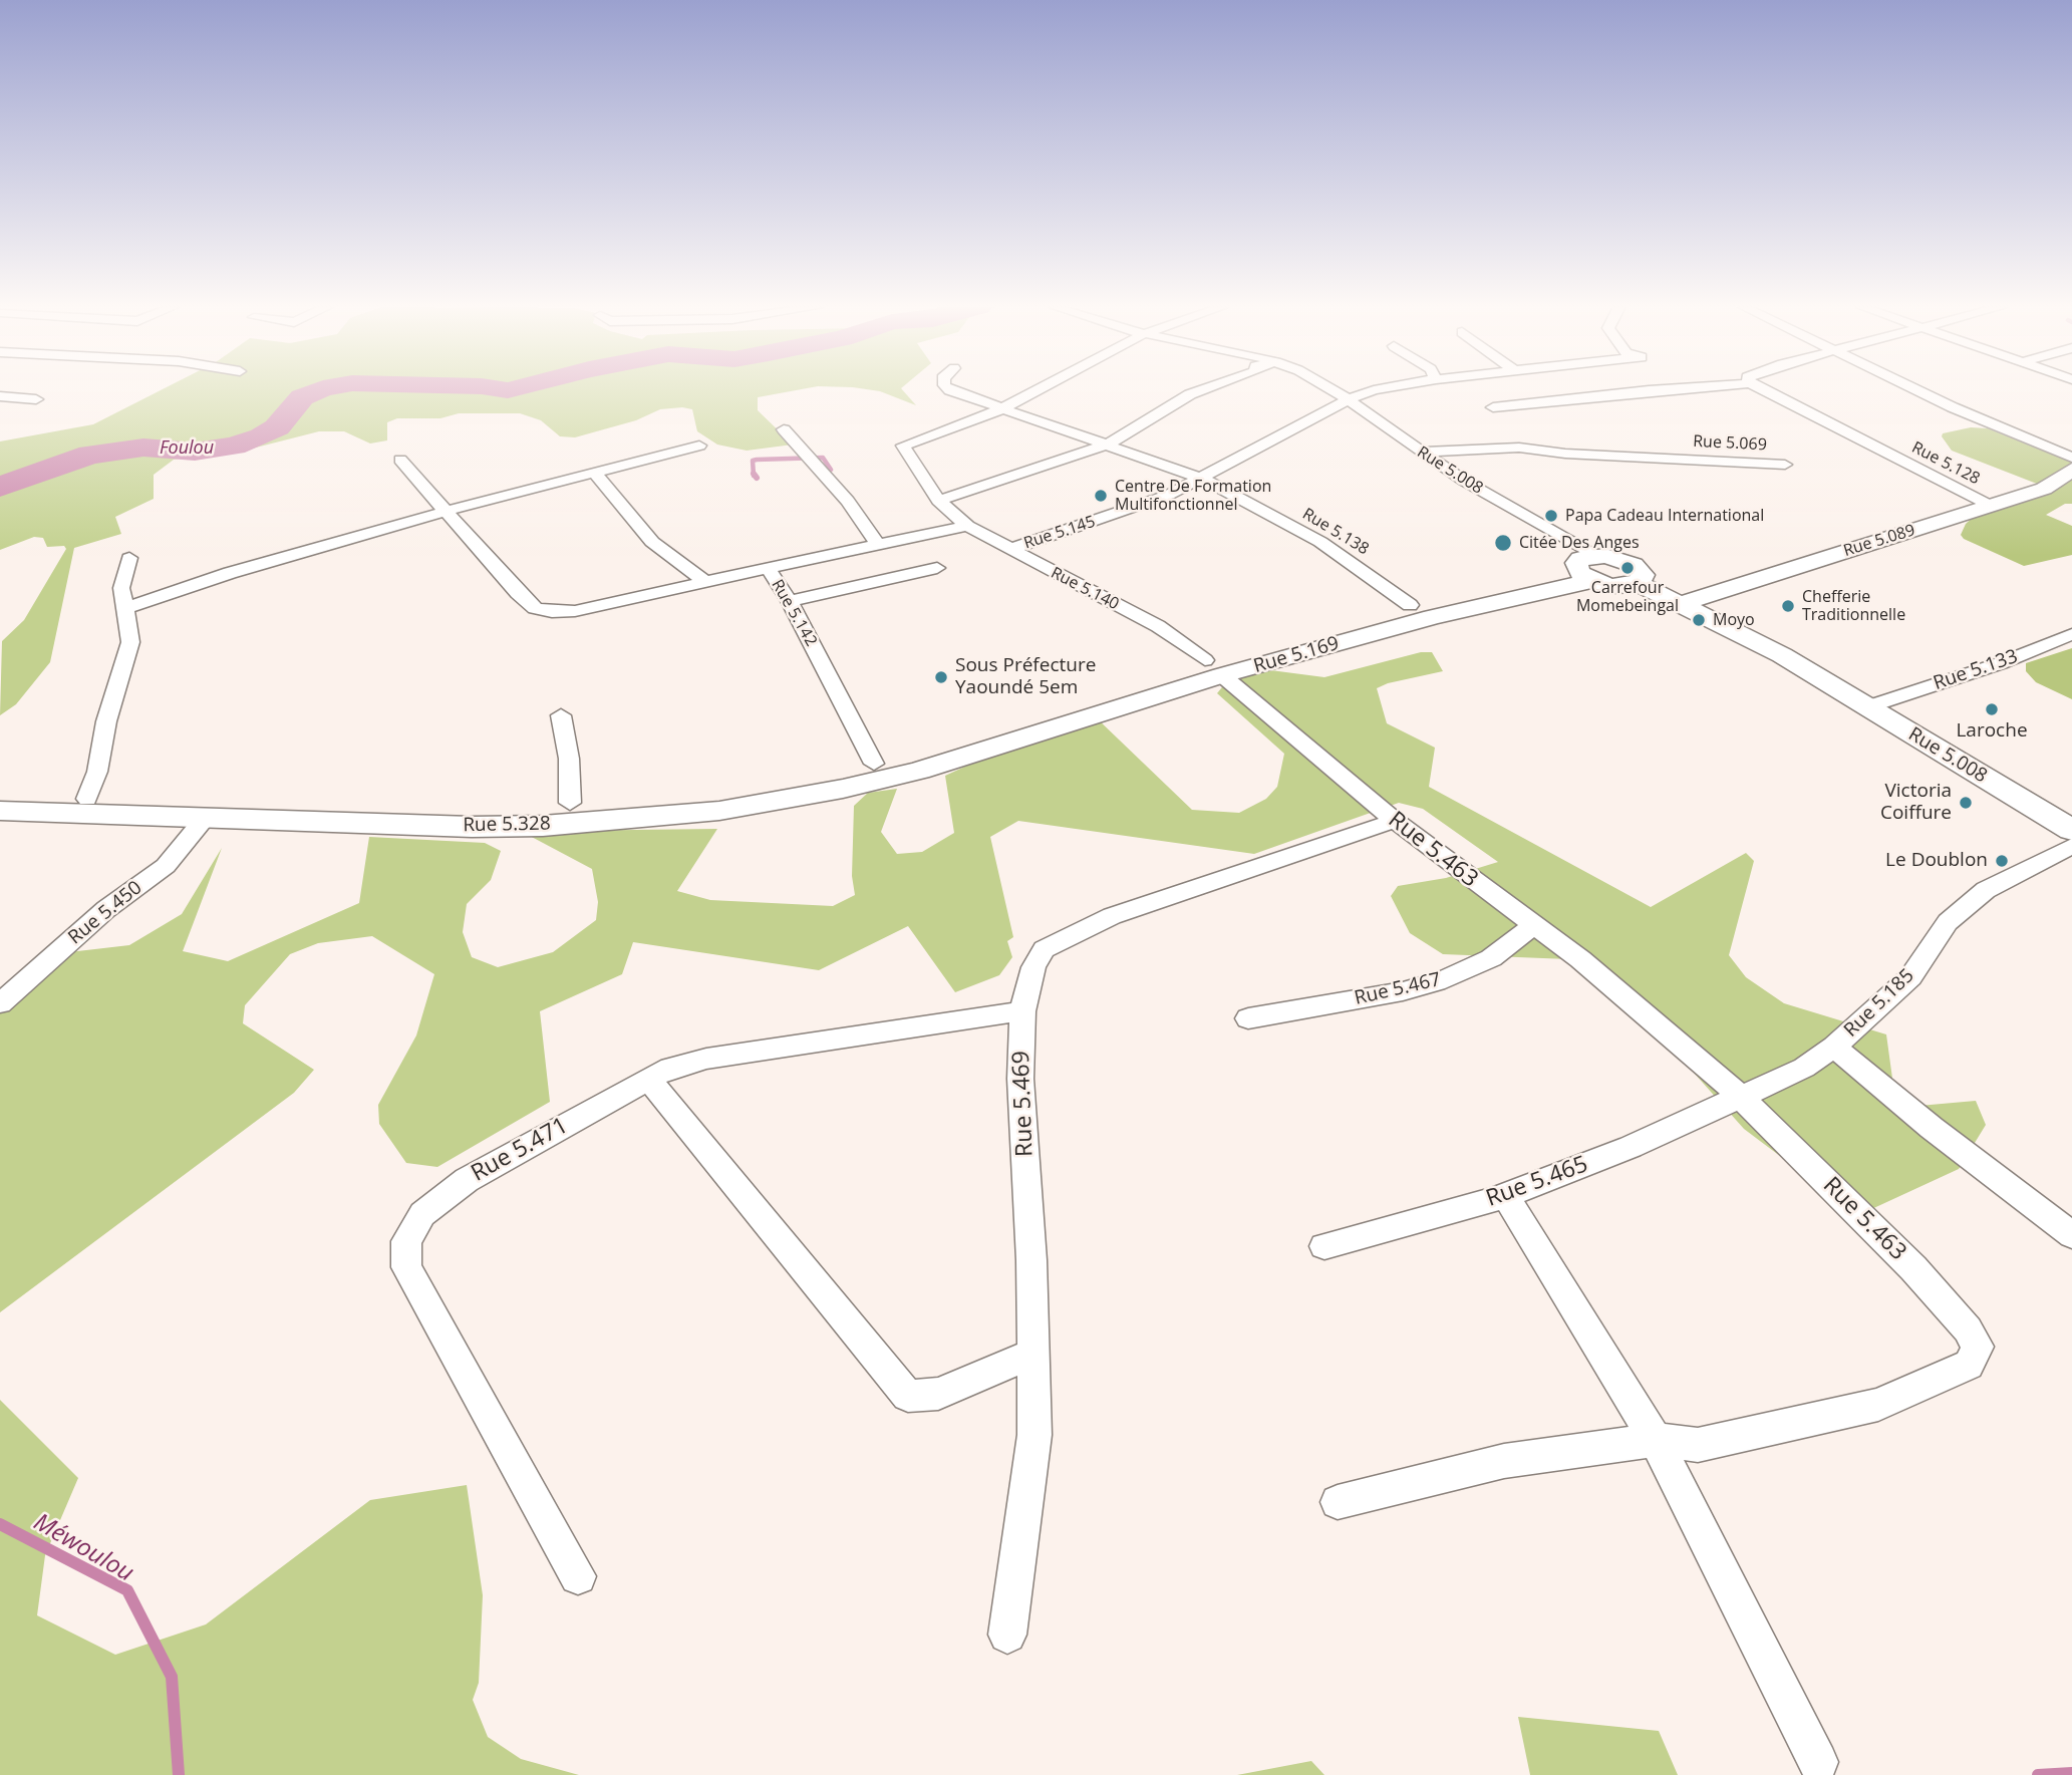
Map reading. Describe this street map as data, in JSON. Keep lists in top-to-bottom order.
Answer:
{
  "streets": {
    "main road": [
      "Rue 5.008",
      "Rue 5.089",
      "Rue 5.169",
      "Rue 5.328"
    ],
    "street": [
      "Rue 5.069",
      "Rue 5.128",
      "Rue 5.138",
      "Rue 5.145",
      "Rue 5.140",
      "Rue 5.142",
      "Rue 5.133",
      "Rue 5.463",
      "Rue 5.450",
      "Rue 5.467",
      "Rue 5.185",
      "Rue 5.469",
      "Rue 5.471",
      "Rue 5.465"
    ]
  },
  "crossings": [
    ["Rue 5.069", "Rue 5.008"],
    ["Rue 5.128", "Rue 5.089"],
    ["Rue 5.008", "Rue 5.145"],
    ["Rue 5.008", "Rue 5.089"],
    ["Rue 5.008", "Rue 5.169"],
    ["Rue 5.008", "Rue 5.133"],
    ["Rue 5.138", "Rue 5.145"],
    ["Rue 5.138", "Rue 5.140"],
    ["Rue 5.138", "Rue 5.169"],
    ["Rue 5.145", "Rue 5.140"],
    ["Rue 5.140", "Rue 5.142"],
    ["Rue 5.140", "Rue 5.169"],
    ["Rue 5.140", "Rue 5.463"],
    ["Rue 5.142", "Rue 5.328"],
    ["Rue 5.169", "Rue 5.328"],
    ["Rue 5.169", "Rue 5.463"],
    ["Rue 5.328", "Rue 5.450"],
    ["Rue 5.463", "Rue 5.467"],
    ["Rue 5.463", "Rue 5.185"],
    ["Rue 5.463", "Rue 5.469"],
    ["Rue 5.463", "Rue 5.465"],
    ["Rue 5.185", "Rue 5.465"],
    ["Rue 5.469", "Rue 5.471"]
  ],
  "water": ["Foulou", "Méwoulou"],
  "places": [
    "Centre De Formation Multifonctionnel",
    "Papa Cadeau International",
    "Citée Des Anges",
    "Carrefour Momebeingal",
    "Chefferie Traditionnelle",
    "Moyo",
    "Sous Préfecture Yaoundé 5em",
    "Laroche",
    "Victoria Coiffure",
    "Le Doublon"
  ]
}
